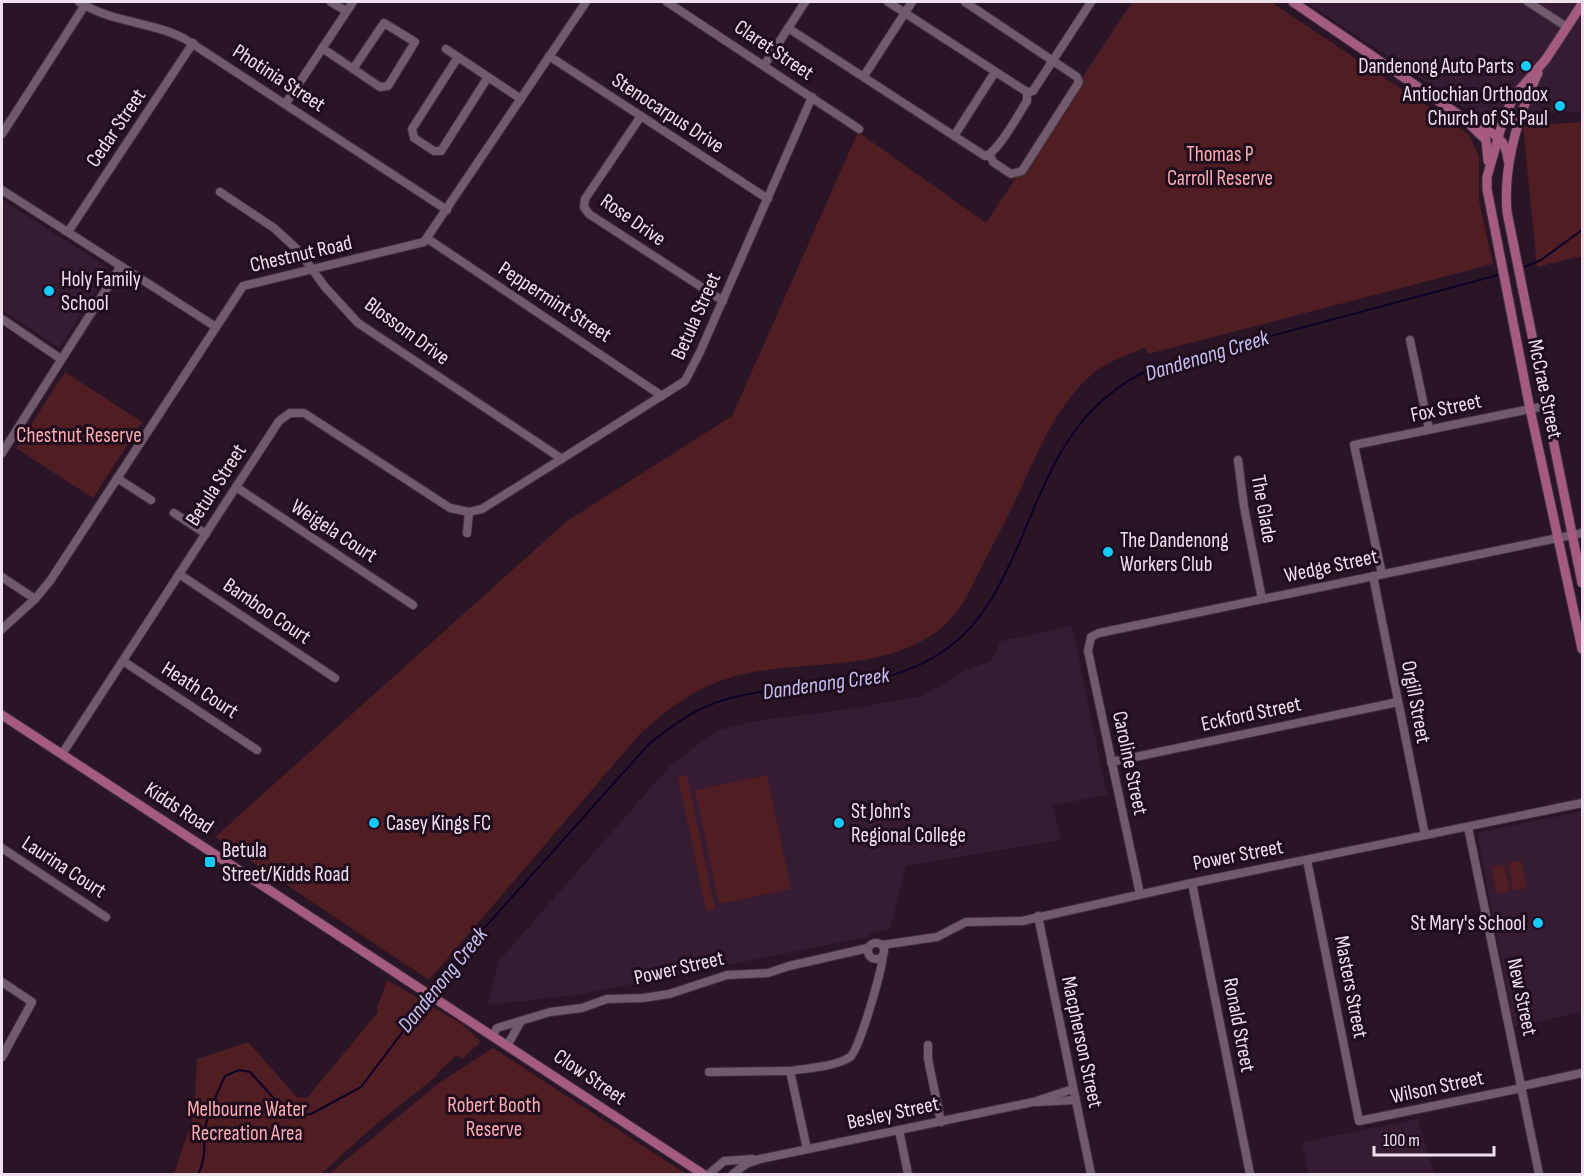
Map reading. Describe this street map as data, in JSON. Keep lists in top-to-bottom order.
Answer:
{
  "streets": {
    "main road": ["McCrae Street", "Kidds Road", "Clow Street"],
    "street": [
      "Claret Street",
      "Photinia Street",
      "Stenocarpus Drive",
      "Cedar Street",
      "Rose Drive",
      "Chestnut Road",
      "Peppermint Street",
      "Betula Street",
      "Blossom Drive",
      "Fox Street",
      "The Glade",
      "Weigela Court",
      "Wedge Street",
      "Bamboo Court",
      "Heath Court",
      "Orgill Street",
      "Eckford Street",
      "Caroline Street",
      "Power Street",
      "Laurina Court",
      "Masters Street",
      "New Street",
      "Ronald Street",
      "Macpherson Street",
      "Wilson Street",
      "Besley Street"
    ]
  },
  "crossings": [
    ["Claret Street", "Betula Street"],
    ["Photinia Street", "Cedar Street"],
    ["Stenocarpus Drive", "Rose Drive"],
    ["Stenocarpus Drive", "Betula Street"],
    ["Rose Drive", "Betula Street"],
    ["Chestnut Road", "Peppermint Street"],
    ["Chestnut Road", "Blossom Drive"],
    ["Peppermint Street", "Betula Street"],
    ["Betula Street", "Blossom Drive"],
    ["Betula Street", "Weigela Court"],
    ["Betula Street", "Bamboo Court"],
    ["Betula Street", "Heath Court"],
    ["Betula Street", "Kidds Road"],
    ["McCrae Street", "Fox Street"],
    ["McCrae Street", "Wedge Street"],
    ["Fox Street", "Wedge Street"],
    ["The Glade", "Wedge Street"],
    ["Wedge Street", "Orgill Street"],
    ["Wedge Street", "Caroline Street"],
    ["Orgill Street", "Eckford Street"],
    ["Orgill Street", "Power Street"],
    ["Eckford Street", "Caroline Street"],
    ["Caroline Street", "Power Street"],
    ["Kidds Road", "Clow Street"],
    ["Power Street", "Masters Street"],
    ["Power Street", "New Street"],
    ["Power Street", "Ronald Street"],
    ["Power Street", "Macpherson Street"],
    ["Power Street", "Clow Street"],
    ["Masters Street", "Wilson Street"],
    ["New Street", "Wilson Street"],
    ["Macpherson Street", "Besley Street"]
  ],
  "water": ["Dandenong Creek"],
  "parks": [
    "Thomas P Carroll Reserve",
    "Chestnut Reserve",
    "Robert Booth Reserve",
    "Melbourne Water Recreation Area"
  ],
  "places": {
    "other": [
      "Dandenong Auto Parts",
      "Antiochian Orthodox Church of St Paul",
      "Holy Family School",
      "The Dandenong Workers Club",
      "Casey Kings FC",
      "St John's Regional College",
      "St Mary's School"
    ],
    "transit": ["Betula Street/Kidds Road"]
  },
  "scale_bar": "100 m"
}
